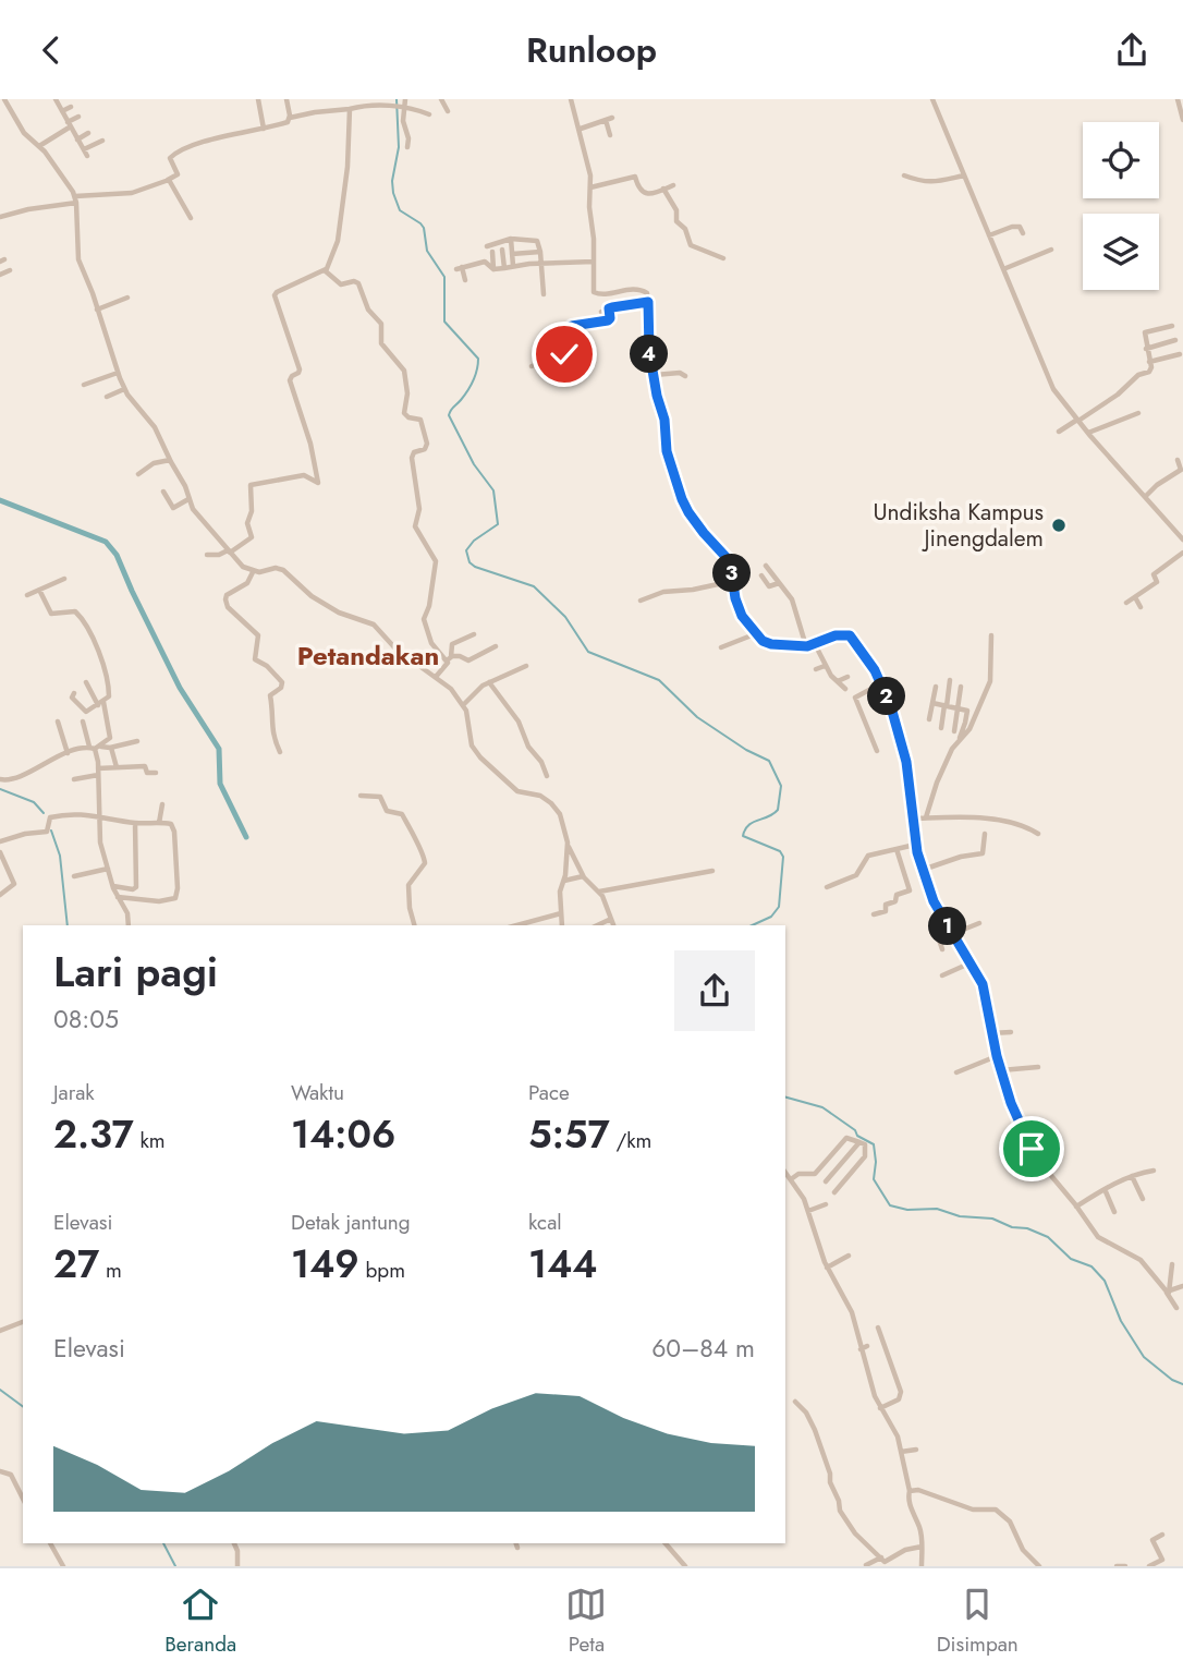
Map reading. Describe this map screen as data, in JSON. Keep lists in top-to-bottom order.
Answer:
{
  "districts": ["Petandakan"],
  "places": ["Undiksha Kampus Jinengdalem"],
  "page": {
    "header": "Runloop",
    "pins": [
      "4",
      "3",
      "2",
      "1"
    ],
    "heading": ["Lari pagi", "08:05"],
    "stats": [
      ["Jarak", "2.37 km"],
      ["Waktu", "14:06"],
      ["Pace", "5:57 /km"],
      ["Elevasi", "27 m"],
      ["Detak jantung", "149 bpm"],
      ["kcal", "144"]
    ],
    "chart": ["Elevasi", "60–84 m"],
    "tabs": ["Beranda", "Peta", "Disimpan"]
  }
}
